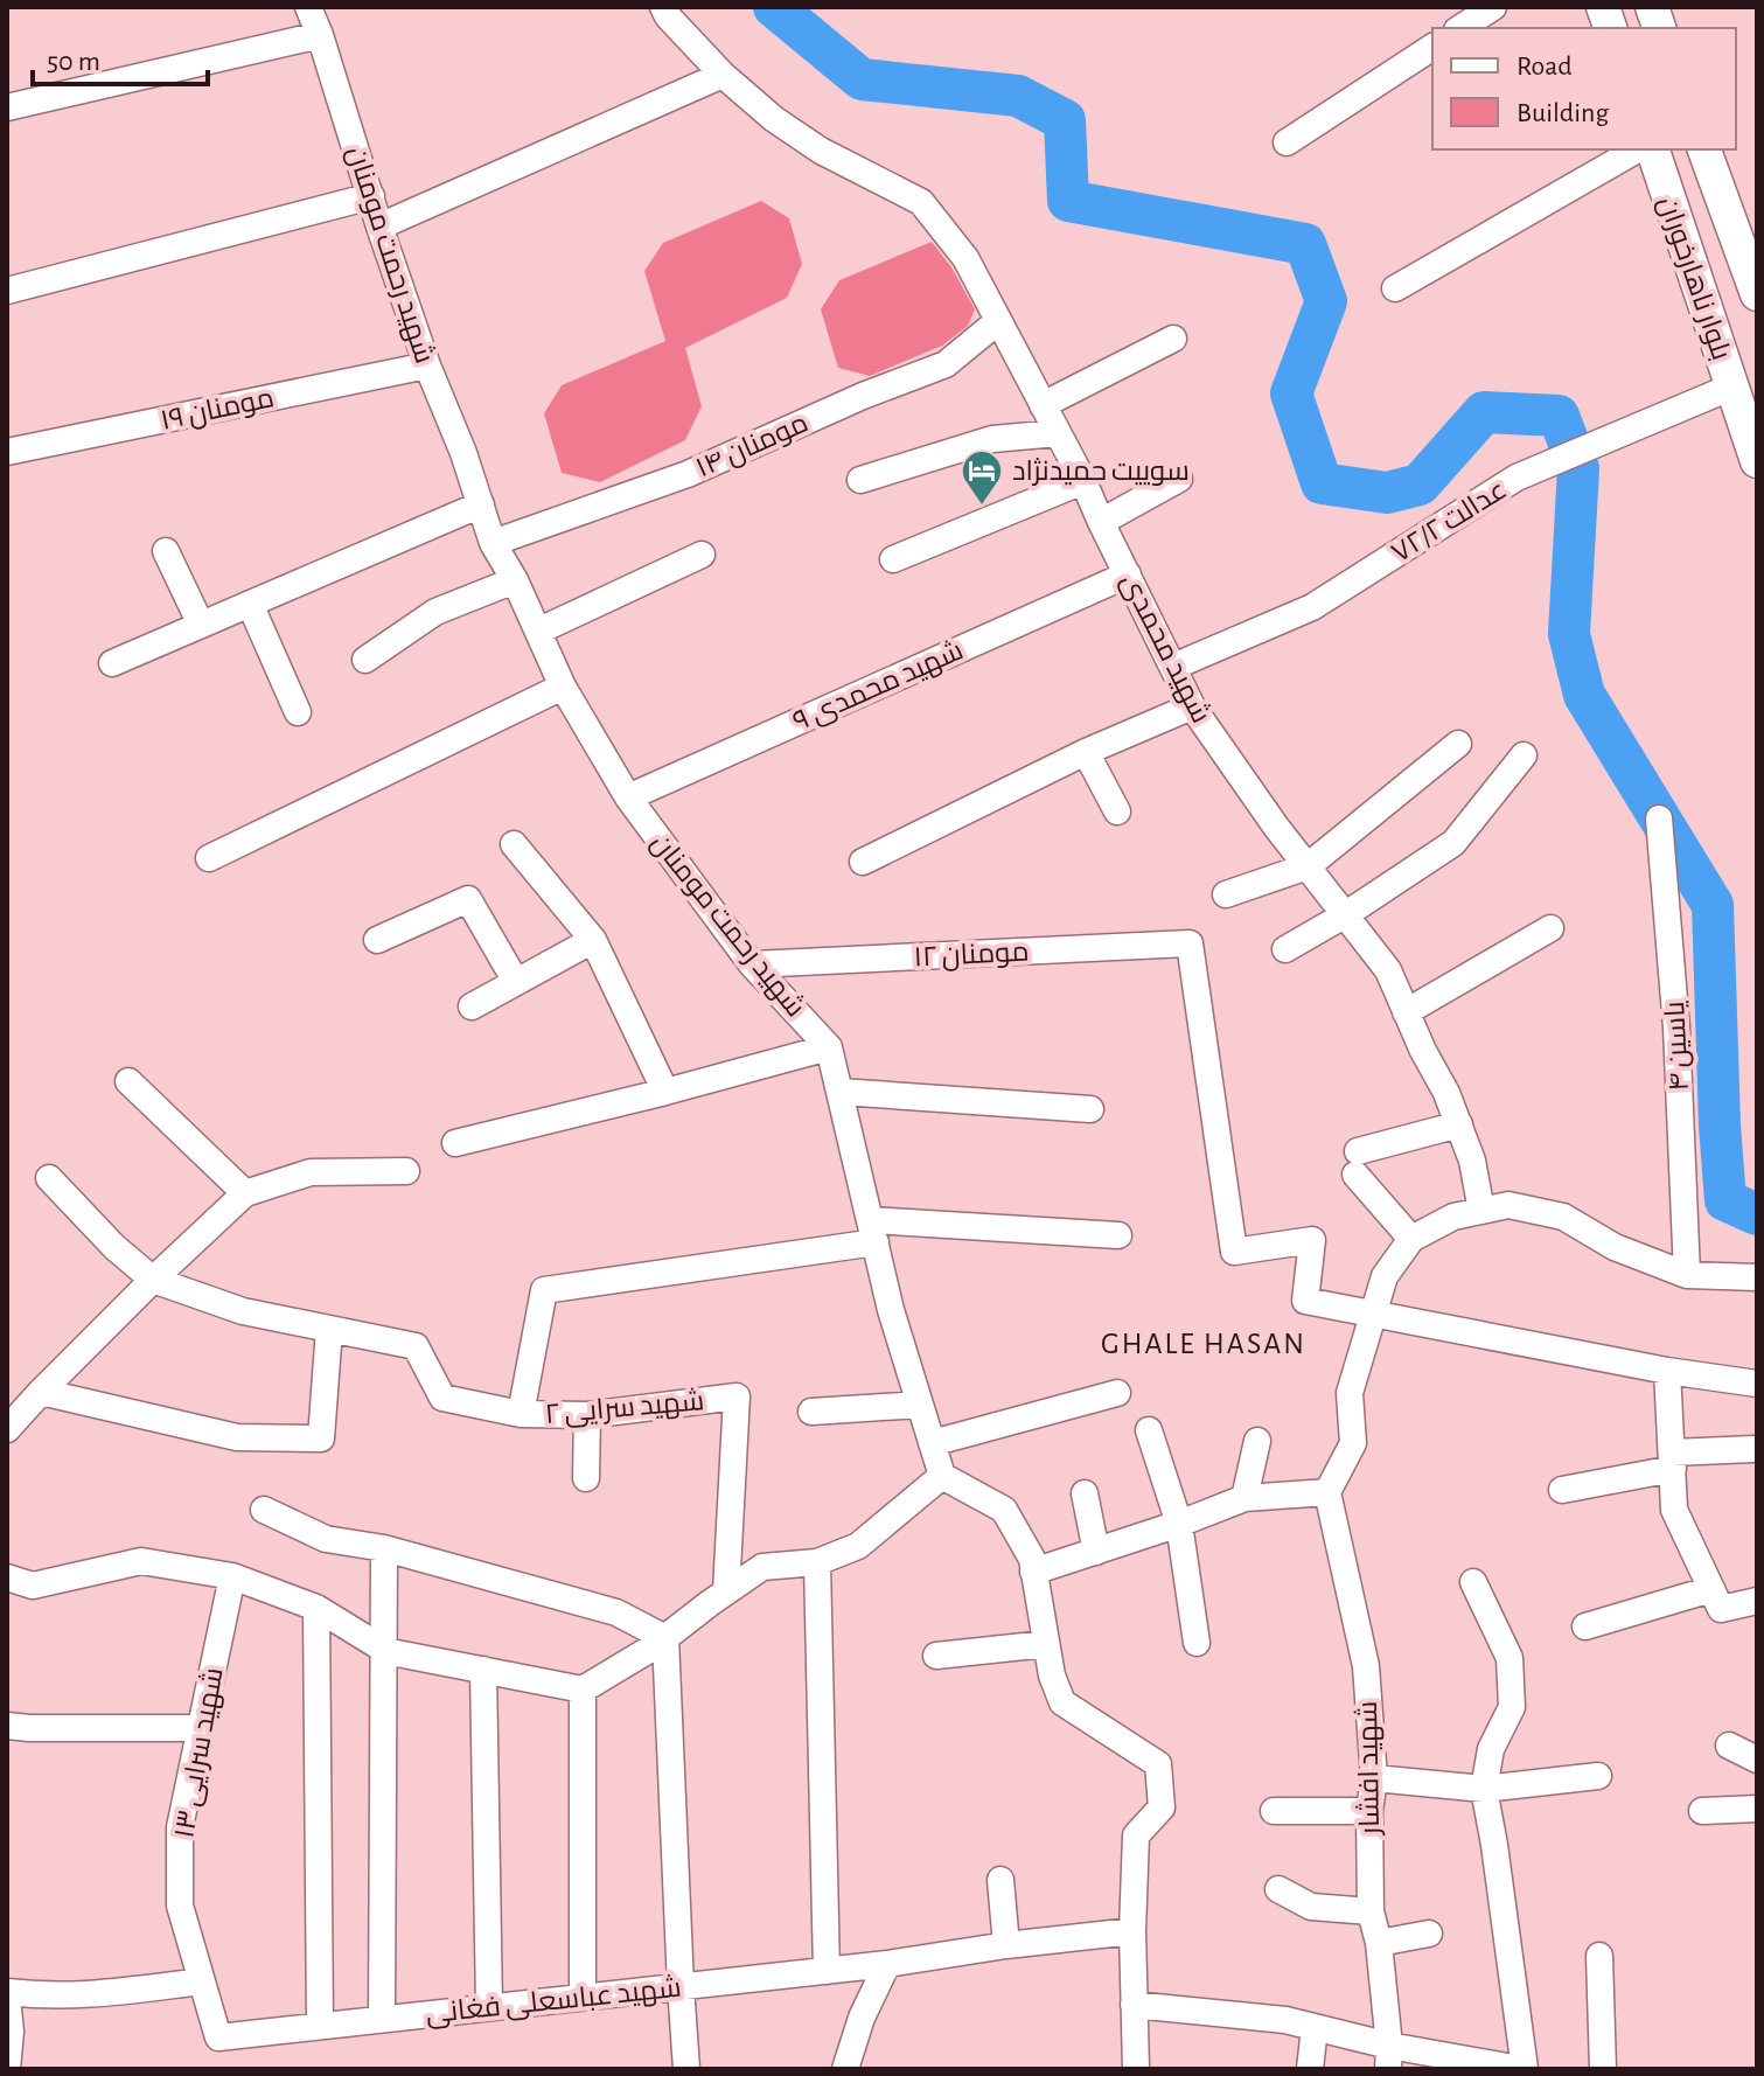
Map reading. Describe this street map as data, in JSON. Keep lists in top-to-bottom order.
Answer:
{
  "streets": {
    "main road": ["بلوار ناهارخوران"],
    "street": [
      "شهید رحمت مومنان",
      "مومنان ۱۹",
      "مومنان ۱۴",
      "عدالت ۷۲/۲",
      "شهید محمدی",
      "۹ شهید محمدی",
      "مومنان ۱۲",
      "یاسین ۴",
      "شهید سرایی ۲",
      "شهید سرایی ۱۳",
      "شهید افشار",
      "شهید عباسعلی فغانی"
    ]
  },
  "crossings": [
    ["شهید رحمت مومنان", "مومنان ۱۹"],
    ["شهید رحمت مومنان", "مومنان ۱۴"],
    ["شهید رحمت مومنان", "۹ شهید محمدی"],
    ["شهید رحمت مومنان", "مومنان ۱۲"],
    ["بلوار ناهارخوران", "عدالت ۷۲/۲"],
    ["مومنان ۱۴", "شهید محمدی"],
    ["عدالت ۷۲/۲", "شهید محمدی"],
    ["شهید محمدی", "۹ شهید محمدی"],
    ["شهید سرایی ۱۳", "شهید عباسعلی فغانی"]
  ],
  "districts": ["GHALE HASAN"],
  "places": {
    "hotel": ["سوییت حمیدنژاد"]
  },
  "legend": ["Road", "Building"],
  "scale_bar": "50 m"
}
